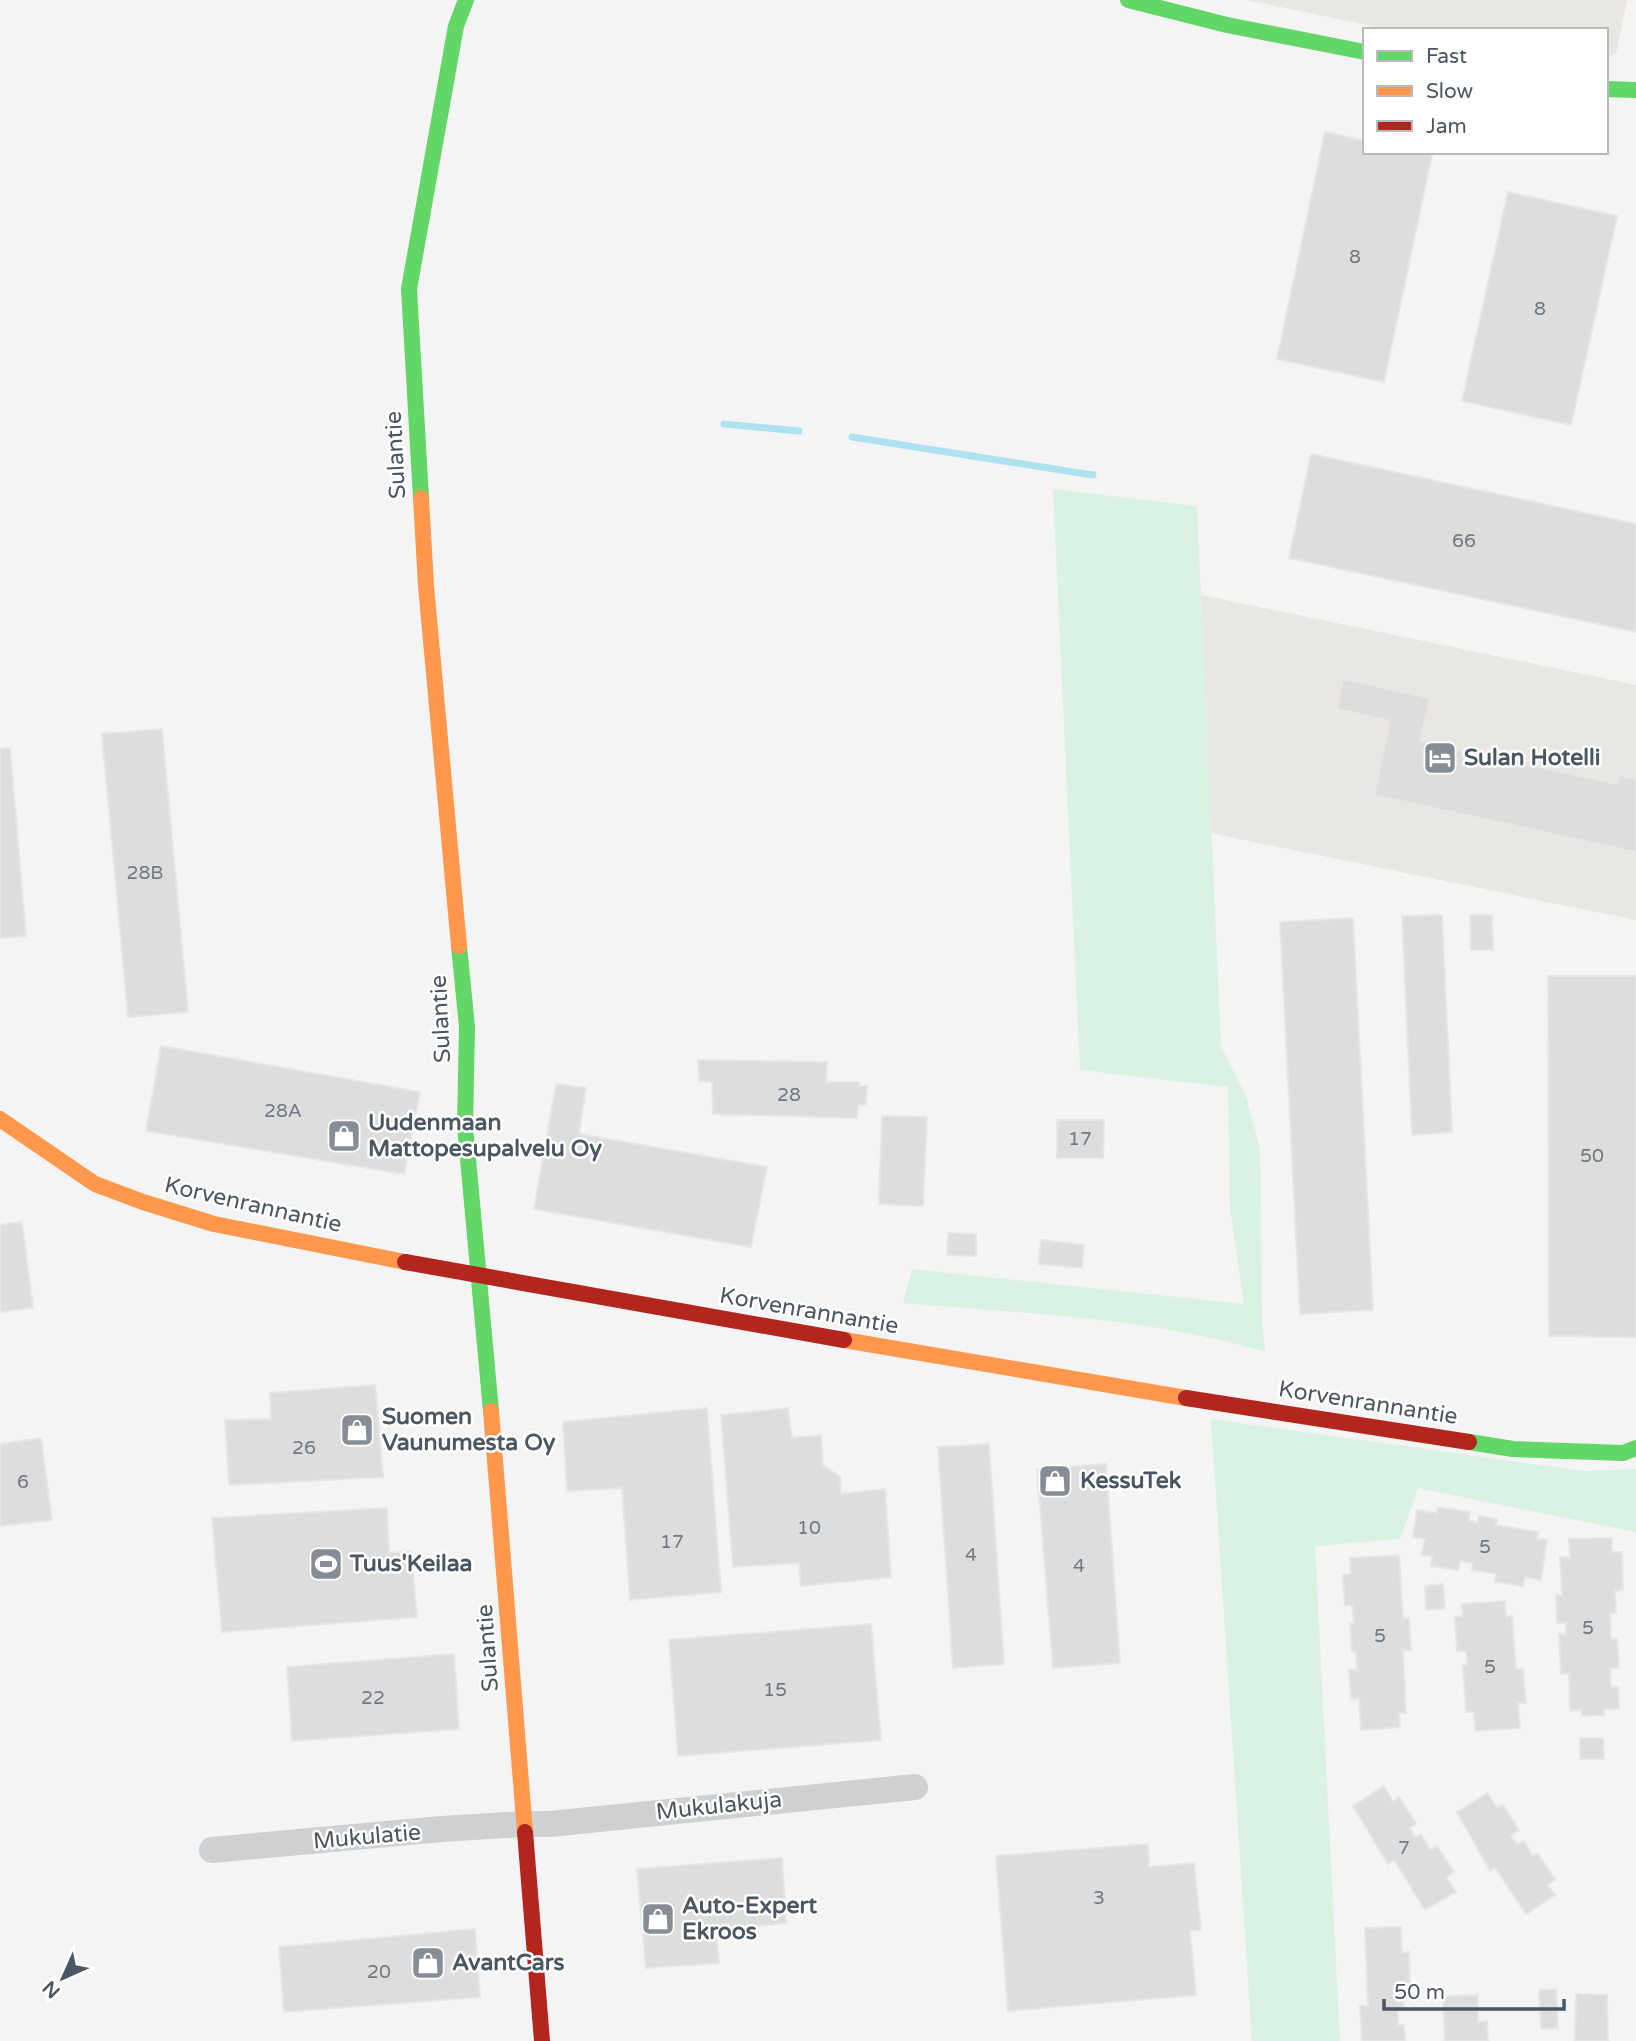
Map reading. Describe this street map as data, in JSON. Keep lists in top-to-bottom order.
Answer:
{
  "streets": {
    "street": [
      "Sulantie",
      "Korvenrannantie",
      "Mukulakuja",
      "Mukulatie"
    ]
  },
  "crossings": [
    ["Sulantie", "Korvenrannantie"],
    ["Sulantie", "Mukulakuja"],
    ["Sulantie", "Mukulatie"],
    ["Mukulakuja", "Mukulatie"]
  ],
  "places": {
    "hotel": ["Sulan Hotelli"],
    "shop": [
      "Uudenmaan Mattopesupalvelu Oy",
      "Suomen Vaunumesta Oy",
      "KessuTek",
      "Auto-Expert Ekroos",
      "AvantCars"
    ],
    "sports": ["Tuus'Keilaa"]
  },
  "house_numbers": [
    "8",
    "8",
    "66",
    "28B",
    "28",
    "28A",
    "17",
    "50",
    "26",
    "6",
    "10",
    "17",
    "5",
    "4",
    "4",
    "5",
    "5",
    "5",
    "15",
    "22",
    "7",
    "3",
    "20"
  ],
  "legend": ["Fast", "Slow", "Jam"],
  "scale_bar": "50 m",
  "north": "bottom left"
}
